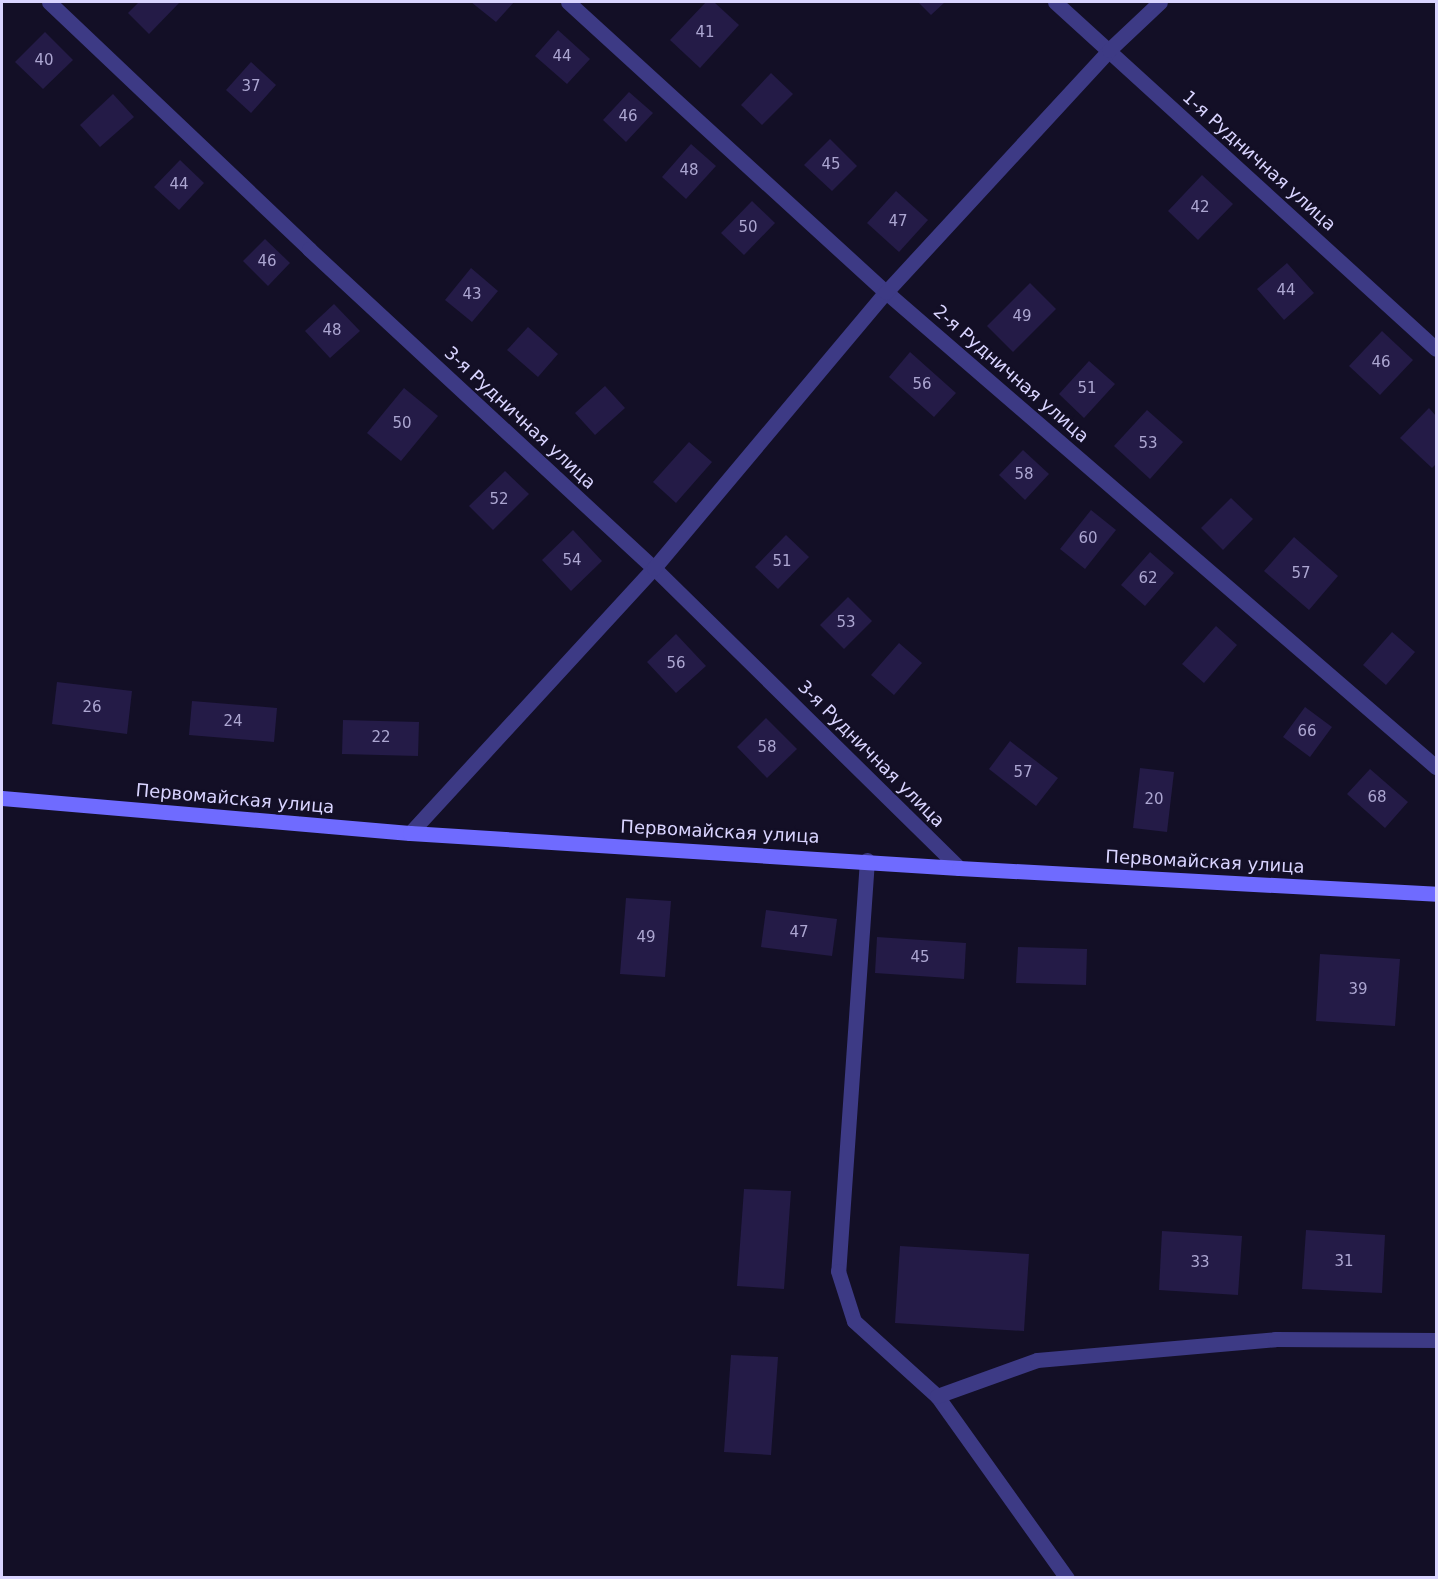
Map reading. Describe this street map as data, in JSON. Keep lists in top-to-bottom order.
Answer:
{
  "streets": {
    "main road": ["Первомайская улица"],
    "street": ["1-я Рудничная улица", "2-я Рудничная улица", "3-я Рудничная улица"]
  },
  "crossings": [
    ["3-я Рудничная улица", "Первомайская улица"]
  ],
  "house_numbers": [
    "41",
    "44",
    "40",
    "37",
    "46",
    "45",
    "48",
    "44",
    "42",
    "47",
    "50",
    "46",
    "44",
    "43",
    "49",
    "48",
    "46",
    "56",
    "51",
    "50",
    "53",
    "58",
    "52",
    "60",
    "54",
    "51",
    "57",
    "62",
    "53",
    "56",
    "26",
    "24",
    "66",
    "22",
    "58",
    "57",
    "68",
    "20",
    "47",
    "49",
    "45",
    "39",
    "31",
    "33"
  ]
}
